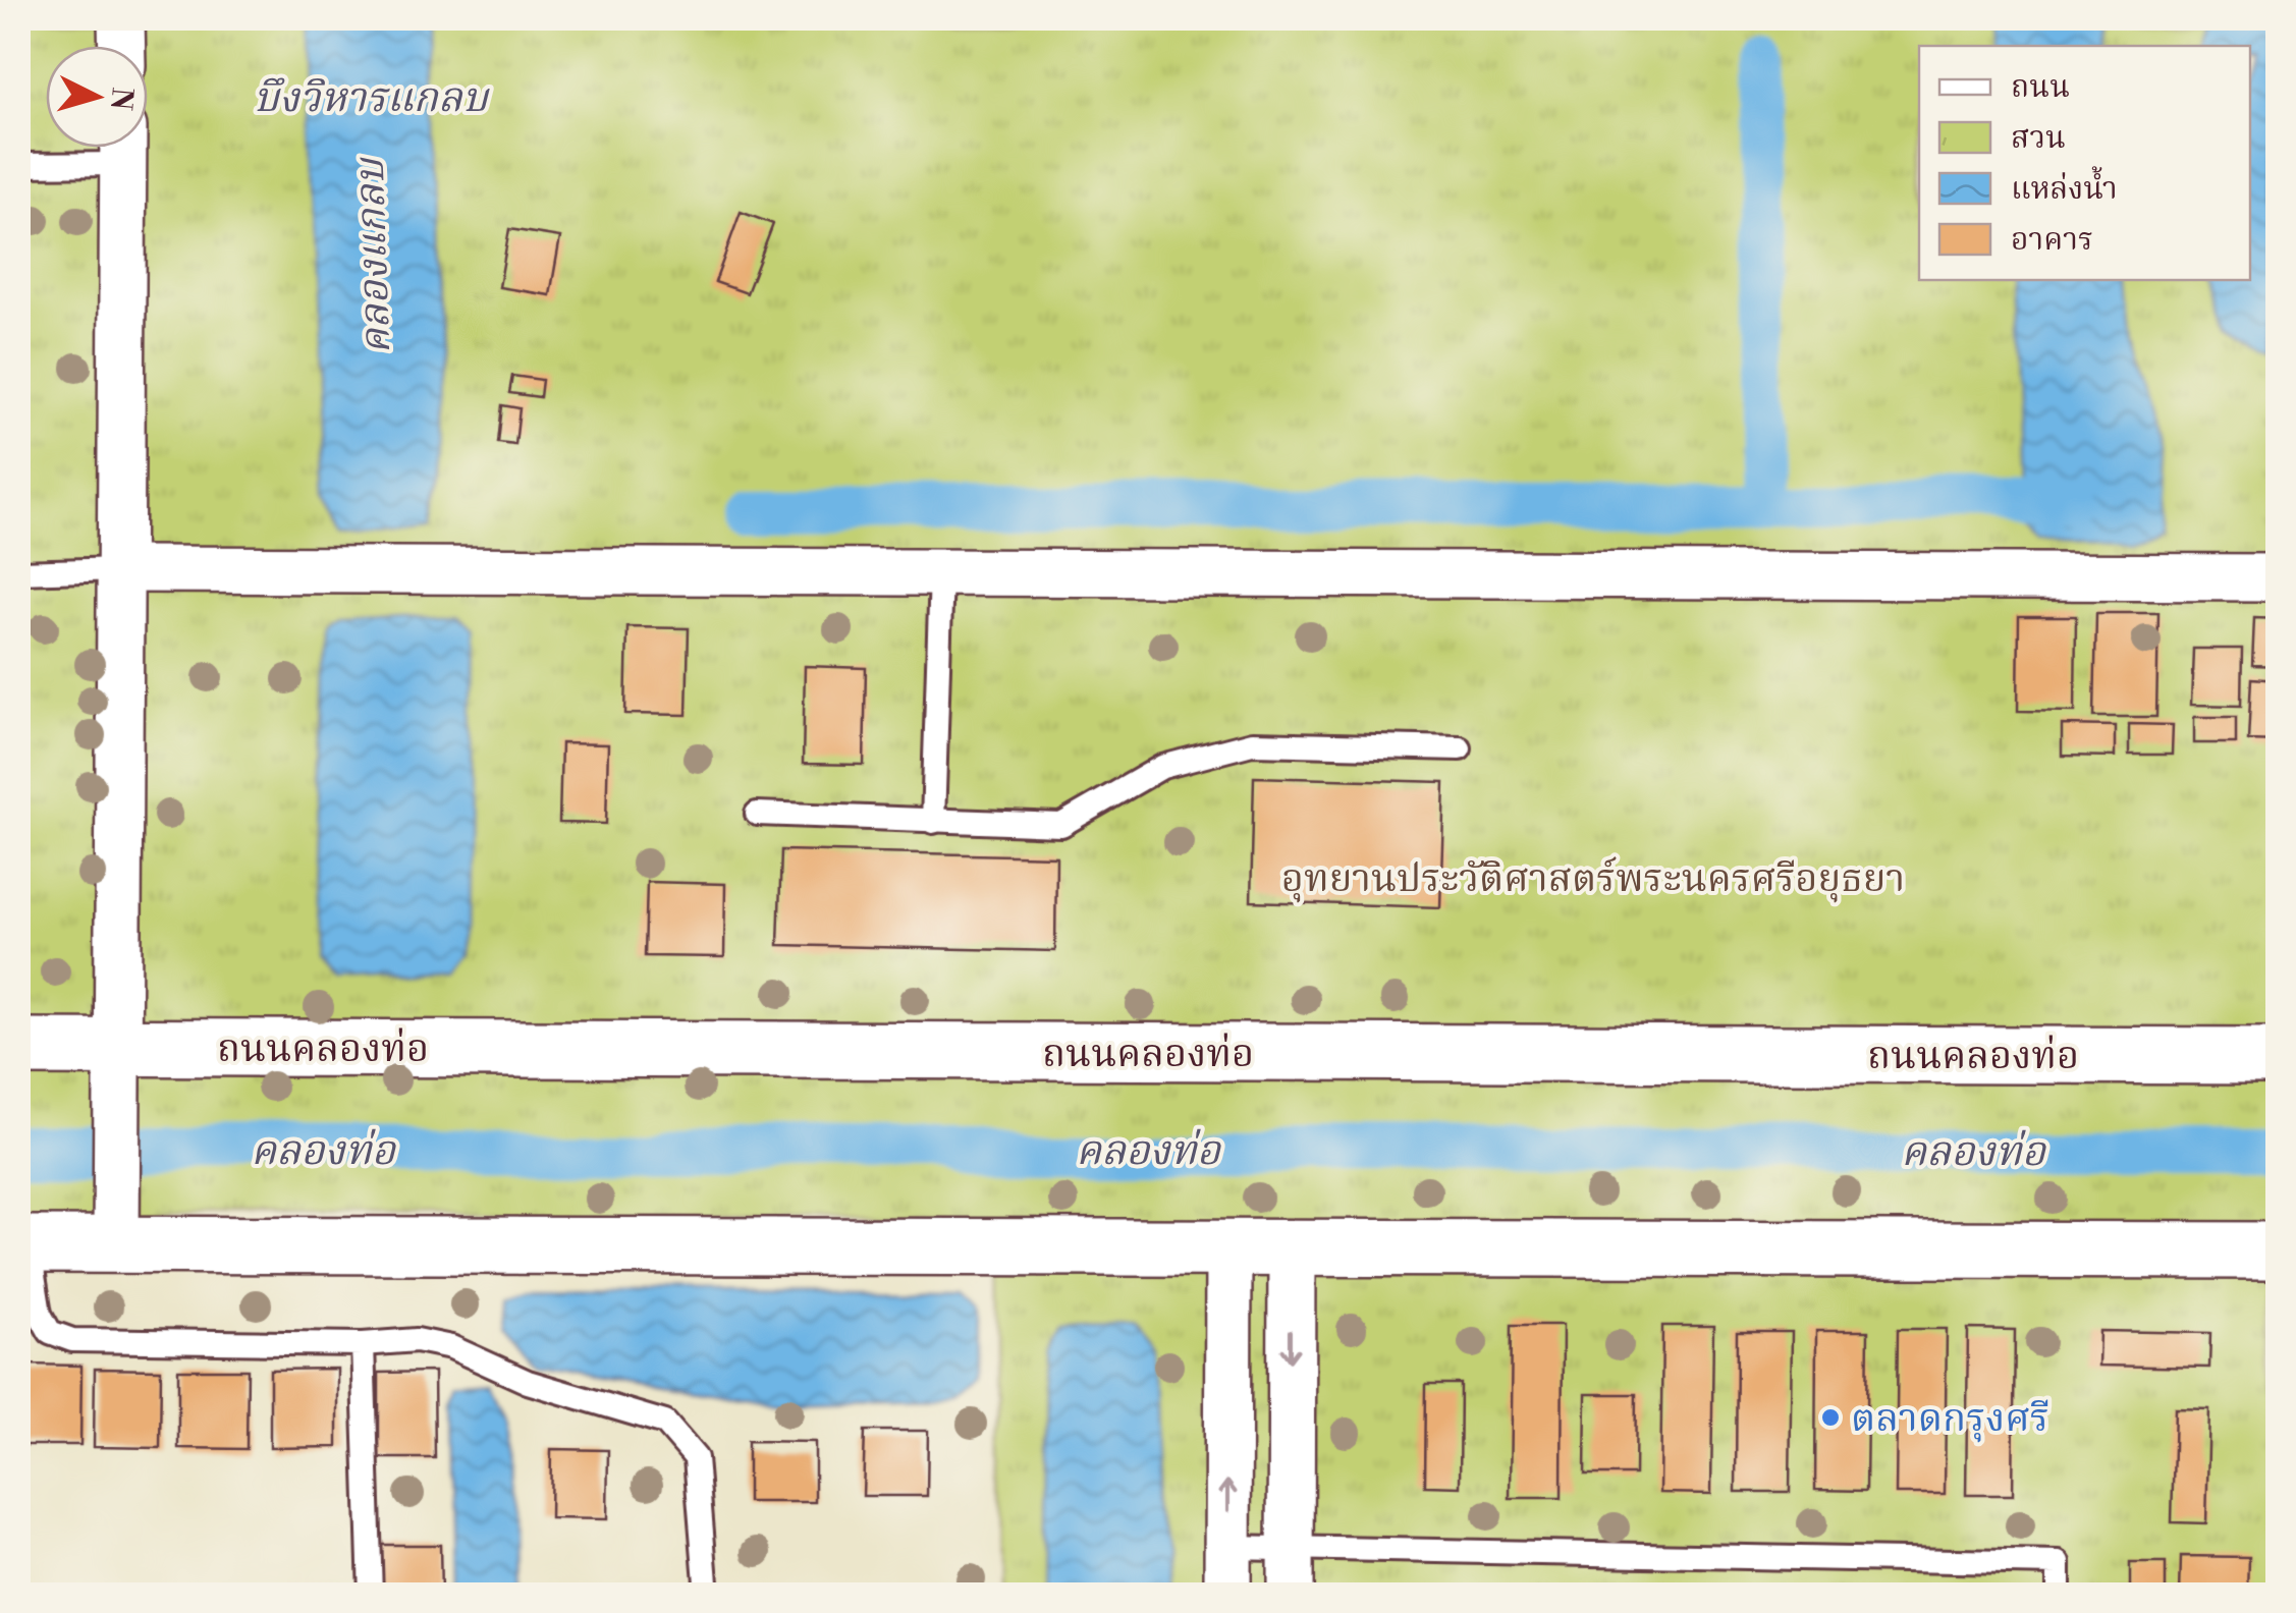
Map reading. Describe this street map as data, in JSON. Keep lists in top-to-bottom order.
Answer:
{
  "streets": {
    "street": ["ถนนคลองท่อ"]
  },
  "water": ["บึงวิหารแกลบ", "คลองแกลบ", "คลองท่อ"],
  "parks": ["อุทยานประวัติศาสตร์พระนครศรีอยุธยา"],
  "places": ["ตลาดกรุงศรี"],
  "legend": [
    "ถนน",
    "สวน",
    "แหล่งน้ำ",
    "อาคาร"
  ],
  "north": "right"
}
